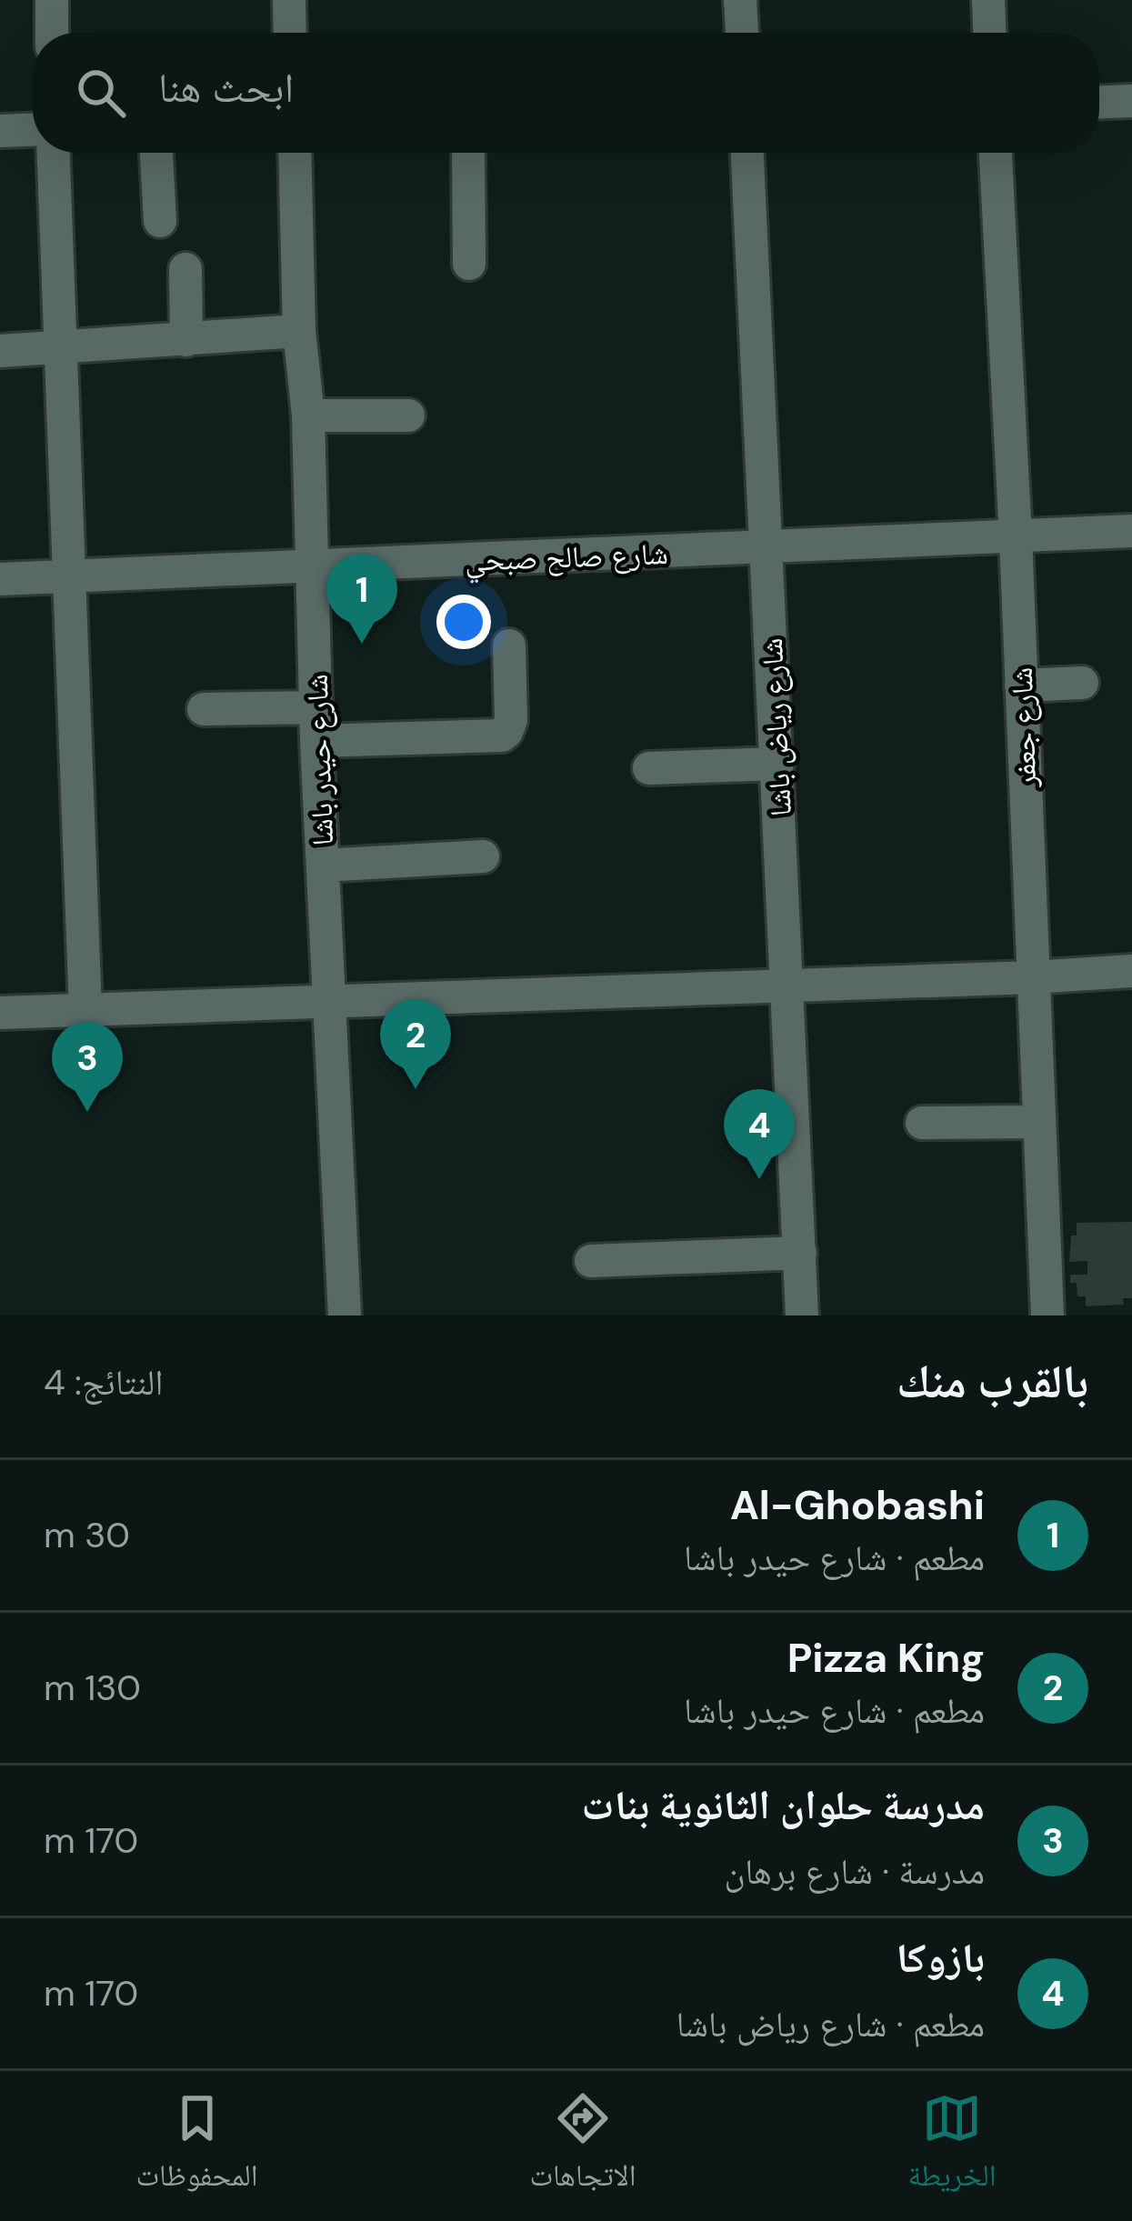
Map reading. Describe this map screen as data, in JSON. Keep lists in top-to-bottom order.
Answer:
{
  "streets": {
    "street": [
      "شارع صالح صبحي",
      "شارع رياض باشا",
      "شارع جعفر",
      "شارع حيدر باشا"
    ]
  },
  "crossings": [
    ["شارع صالح صبحي", "شارع رياض باشا"],
    ["شارع صالح صبحي", "شارع جعفر"],
    ["شارع صالح صبحي", "شارع حيدر باشا"]
  ],
  "page": {
    "search": "ابحث هنا",
    "pins": [
      "1",
      "2",
      "3",
      "4"
    ],
    "heading": ["بالقرب منك", "النتائج: 4"],
    "list": [
      {
        "mark": "1",
        "name": "Al-Ghobashi",
        "note": "مطعم · شارع حيدر باشا",
        "value": "30 m"
      },
      {
        "mark": "2",
        "name": "Pizza King",
        "note": "مطعم · شارع حيدر باشا",
        "value": "130 m"
      },
      {
        "mark": "3",
        "name": "مدرسة حلوان الثانوية بنات",
        "note": "مدرسة · شارع برهان",
        "value": "170 m"
      },
      {
        "mark": "4",
        "name": "بازوكا",
        "note": "مطعم · شارع رياض باشا",
        "value": "170 m"
      }
    ],
    "nav": ["الخريطة", "الاتجاهات", "المحفوظات"]
  }
}
